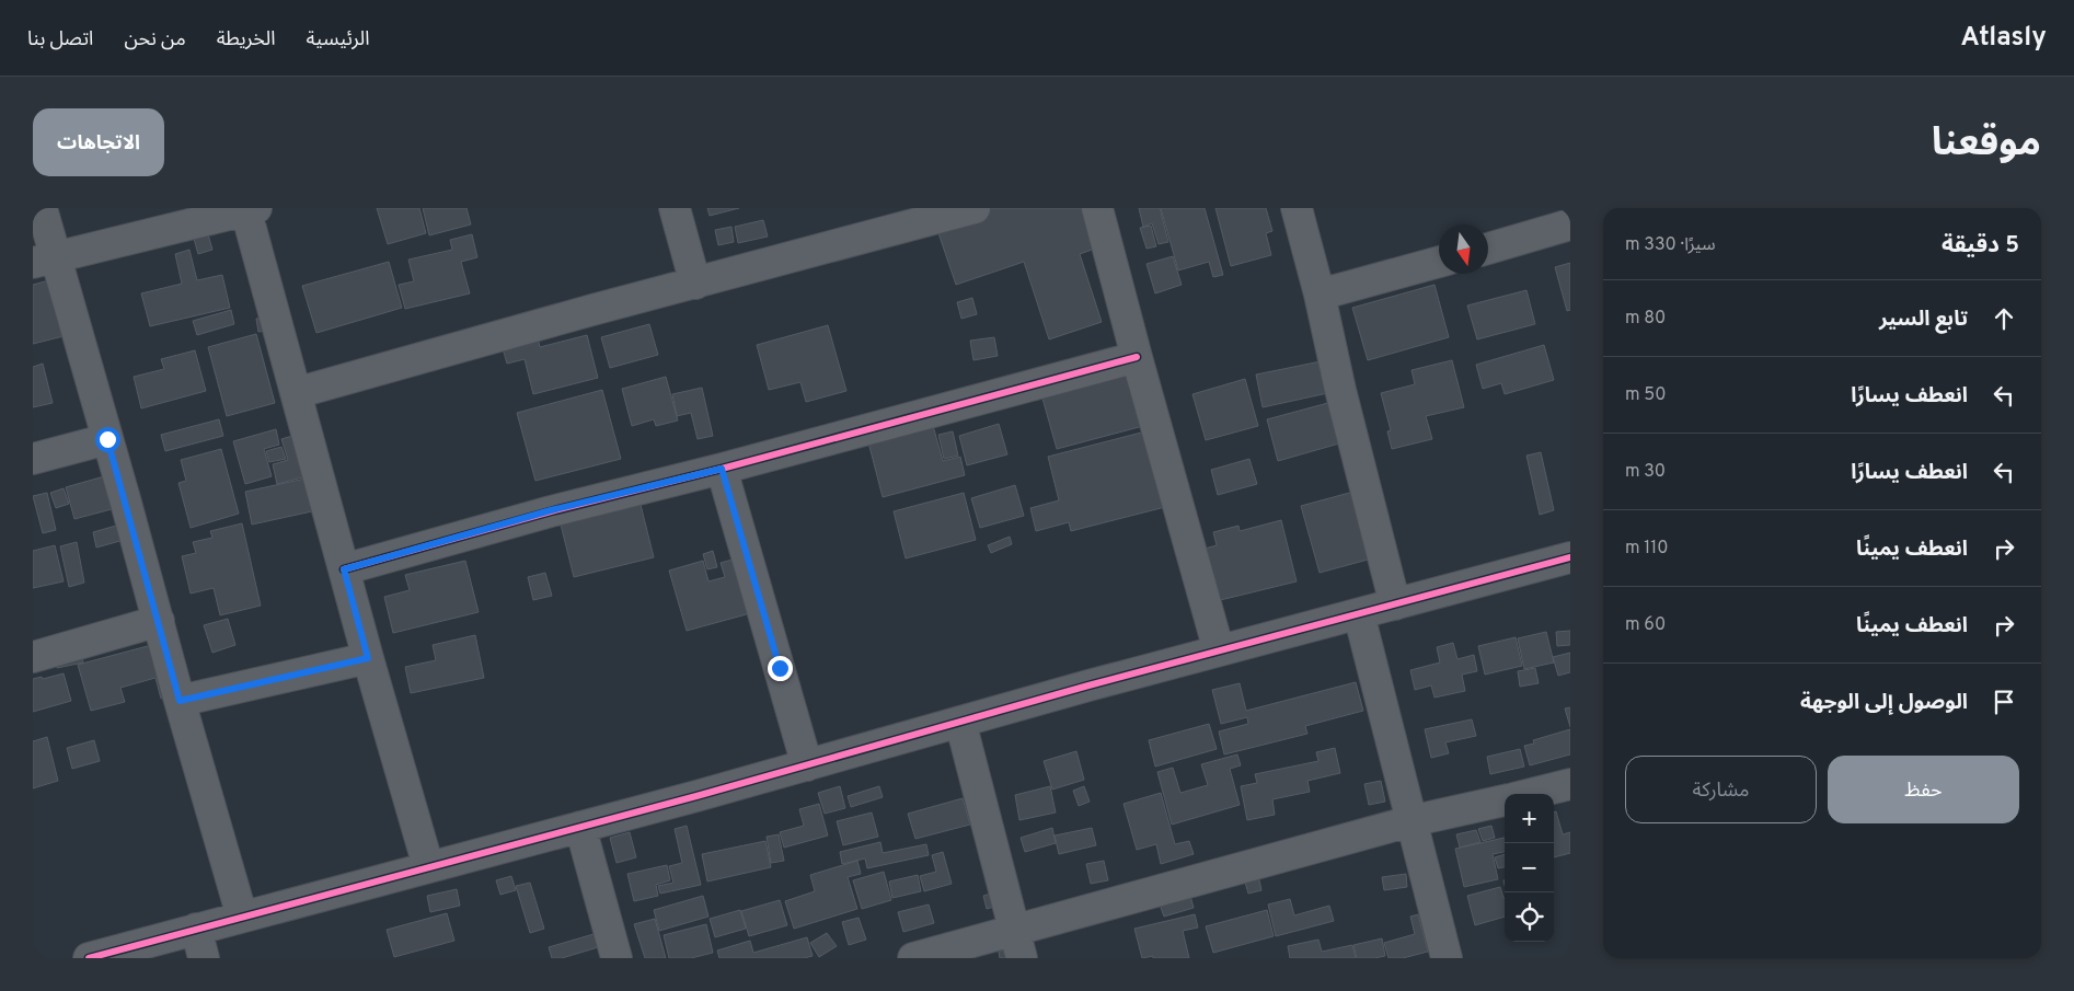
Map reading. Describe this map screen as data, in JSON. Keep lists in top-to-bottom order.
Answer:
{
  "north": "bottom",
  "page": {
    "header": "Atlasly",
    "nav": [
      "الرئيسية",
      "الخريطة",
      "من نحن",
      "اتصل بنا"
    ],
    "title": "موقعنا",
    "buttons": [
      "الاتجاهات",
      ["حفظ", "مشاركة"]
    ],
    "heading": ["5 دقيقة", "سيرًا · 330 m"],
    "list": [
      ["تابع السير", "80 m"],
      ["انعطف يسارًا", "50 m"],
      ["انعطف يسارًا", "30 m"],
      ["انعطف يمينًا", "110 m"],
      ["انعطف يمينًا", "60 m"],
      "الوصول إلى الوجهة"
    ],
    "map_buttons": ["+", "−"]
  }
}
